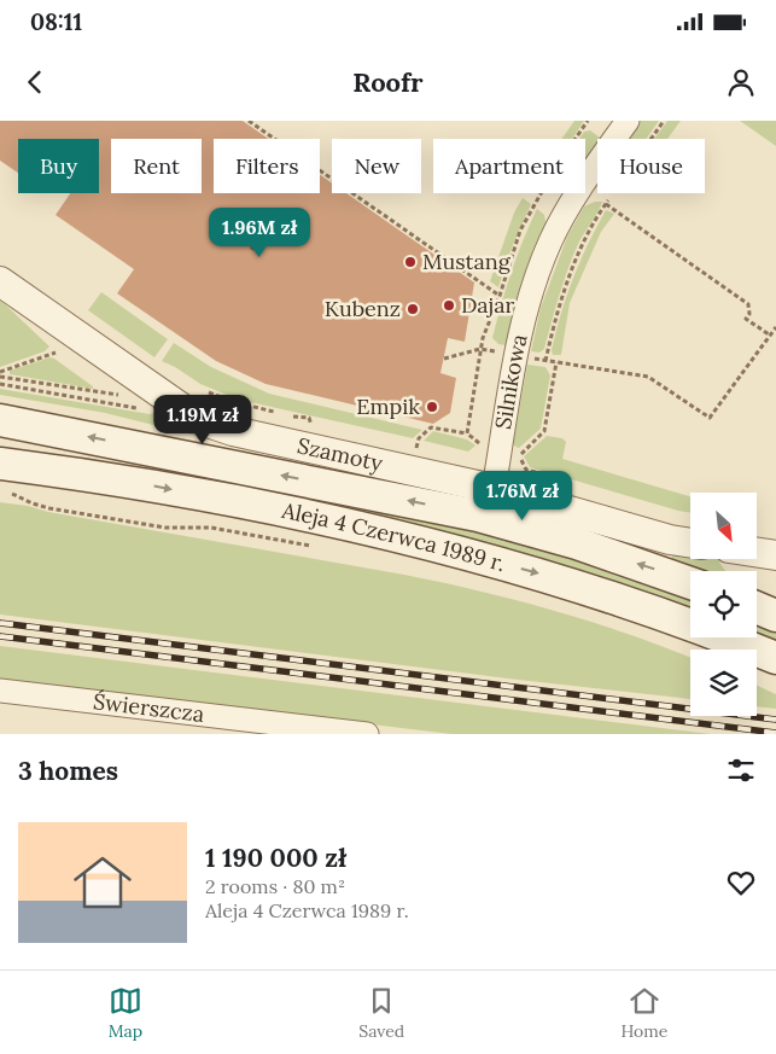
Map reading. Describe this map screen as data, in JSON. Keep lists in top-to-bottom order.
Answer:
{
  "streets": {
    "main road": ["Aleja 4 Czerwca 1989 r."],
    "street": ["Silnikowa", "Szamoty", "Świerszcza"]
  },
  "crossings": [
    ["Silnikowa", "Szamoty"]
  ],
  "places": [
    "Mustang",
    "Dajar",
    "Kubenz",
    "Empik"
  ],
  "north": "bottom right",
  "page": {
    "status": "08:11",
    "header": "Roofr",
    "chip": [
      "Buy",
      "Rent",
      "Filters",
      "New",
      "Apartment",
      "House"
    ],
    "price": ["1.96M zł", "1.19M zł", "1.76M zł"],
    "heading": "3 homes",
    "list": [
      {
        "name": "1 190 000 zł",
        "note": "2 rooms · 80 m² · Aleja 4 Czerwca 1989 r."
      }
    ],
    "tabs": ["Map", "Saved", "Home"]
  }
}
